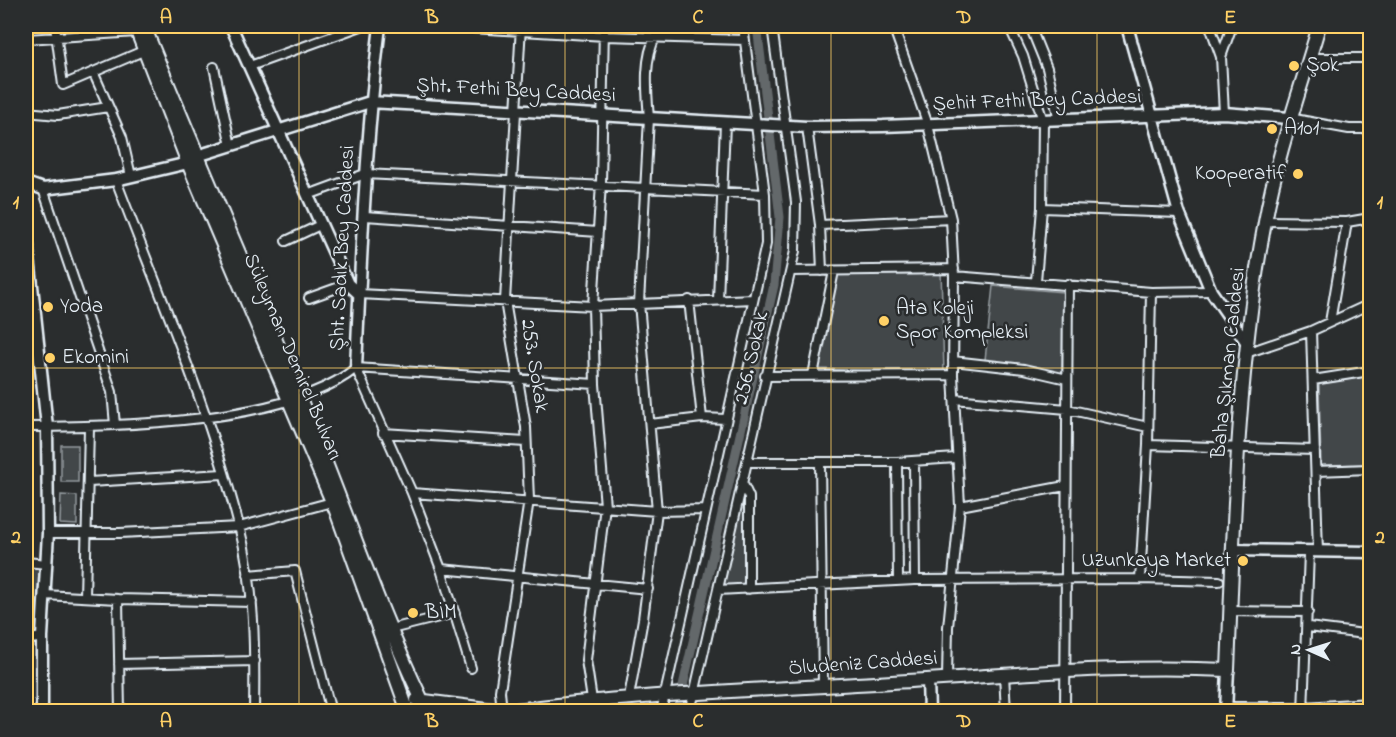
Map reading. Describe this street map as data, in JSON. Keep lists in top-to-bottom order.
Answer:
{
  "streets": {
    "main road": ["Süleyman Demirel Bulvarı", "Baha Şıkman Caddesi", "Öludeniz Caddesi"],
    "street": [
      "Şht. Fethi Bey Caddesi",
      "Şehit Fethi Bey Caddesi",
      "Şht. Sadık Bey Caddesi",
      "256. Sokak",
      "253. Sokak"
    ]
  },
  "crossings": [
    ["Şht. Fethi Bey Caddesi", "Şehit Fethi Bey Caddesi"],
    ["Şht. Fethi Bey Caddesi", "Şht. Sadık Bey Caddesi"],
    ["Şht. Fethi Bey Caddesi", "Süleyman Demirel Bulvarı"],
    ["Şht. Fethi Bey Caddesi", "256. Sokak"],
    ["Şht. Fethi Bey Caddesi", "253. Sokak"],
    ["Şehit Fethi Bey Caddesi", "256. Sokak"],
    ["Şehit Fethi Bey Caddesi", "Baha Şıkman Caddesi"],
    ["Süleyman Demirel Bulvarı", "Öludeniz Caddesi"],
    ["256. Sokak", "Öludeniz Caddesi"],
    ["Baha Şıkman Caddesi", "Öludeniz Caddesi"],
    ["253. Sokak", "Öludeniz Caddesi"]
  ],
  "places": [
    "Şok",
    "A101",
    "Kooperatif",
    "Yoda",
    "Ata Koleji Spor Kompleksi",
    "Ekomini",
    "Uzunkaya Market",
    "BİM"
  ],
  "north": "left",
  "grid": {
    "columns": [
      "A",
      "B",
      "C",
      "D",
      "E"
    ],
    "rows": ["1", "2"]
  }
}
